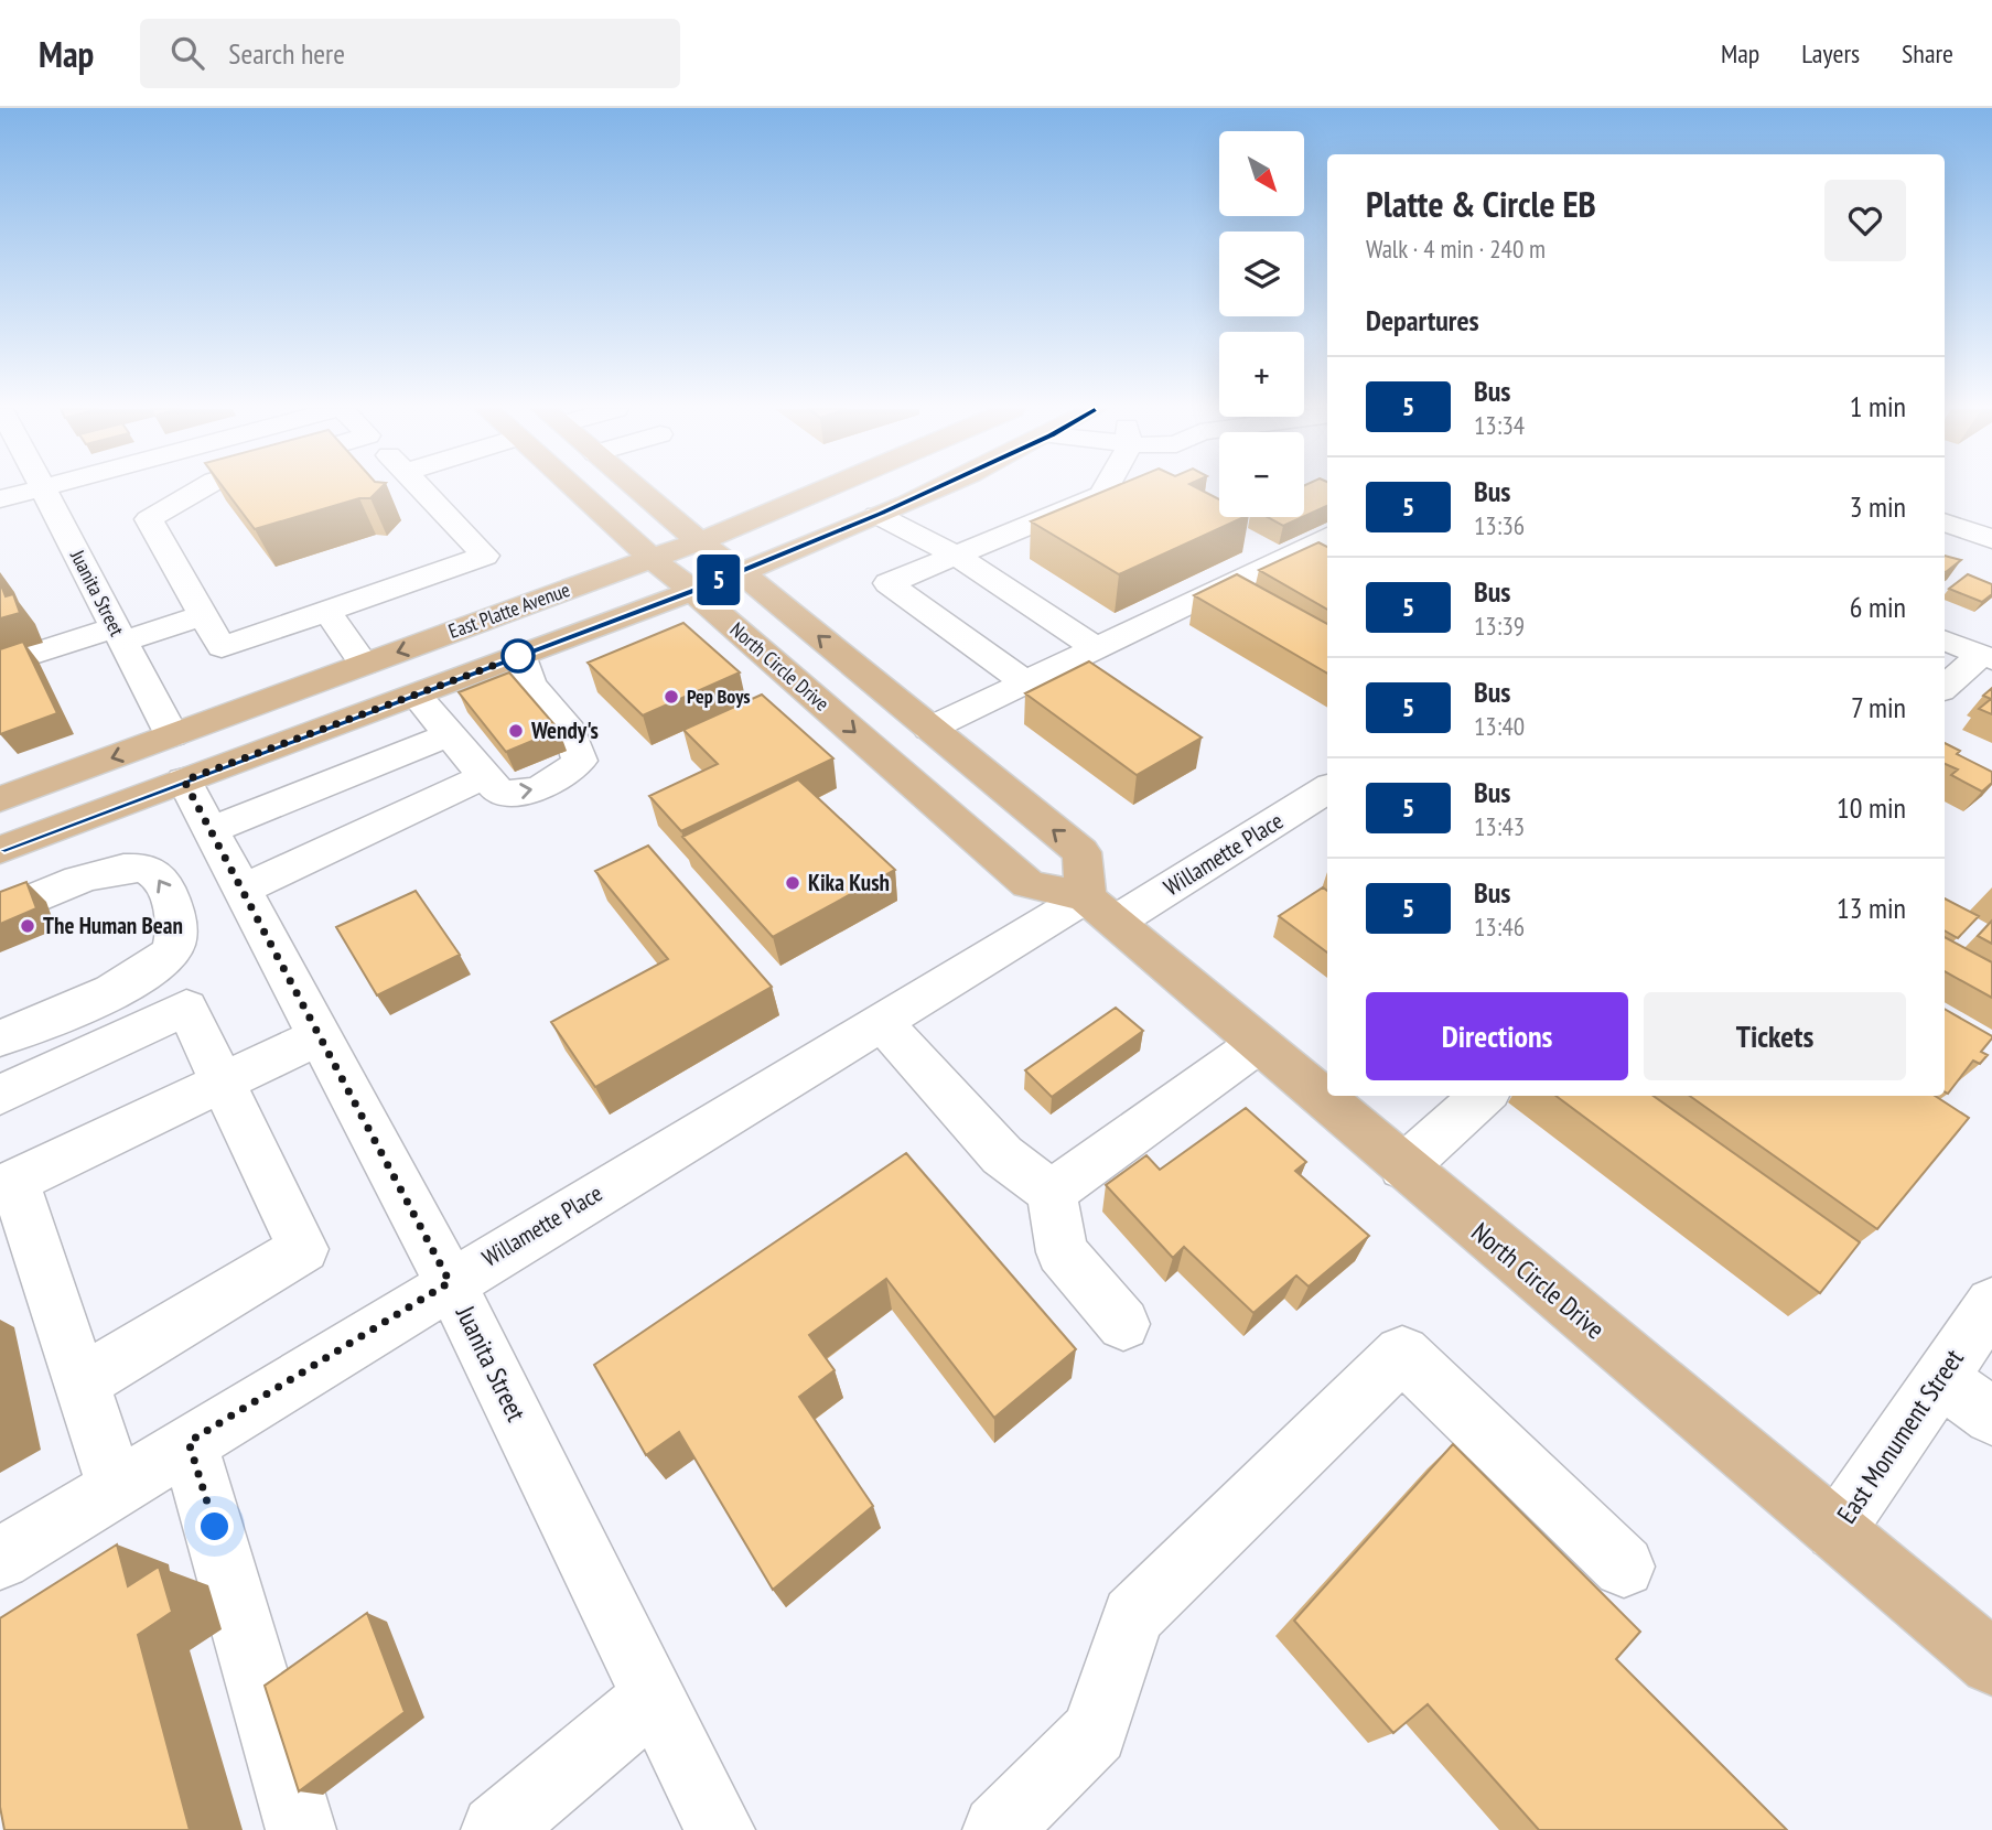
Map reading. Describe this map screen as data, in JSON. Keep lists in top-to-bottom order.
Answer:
{
  "streets": {
    "main road": ["East Platte Avenue", "North Circle Drive"],
    "street": ["Juanita Street", "Willamette Place", "East Monument Street"]
  },
  "crossings": [
    ["Juanita Street", "East Platte Avenue"],
    ["Juanita Street", "Willamette Place"],
    ["East Platte Avenue", "North Circle Drive"],
    ["North Circle Drive", "Willamette Place"],
    ["North Circle Drive", "East Monument Street"]
  ],
  "places": [
    "Pep Boys",
    "Wendy's",
    "Kika Kush",
    "The Human Bean"
  ],
  "lines": ["bus line 5"],
  "north": "bottom right",
  "page": {
    "header": "Map",
    "search": "Search here",
    "nav": ["Map", "Layers", "Share"],
    "on_map": "5",
    "map_buttons": ["+", "−"],
    "heading": [
      ["Platte & Circle EB", "Walk · 4 min · 240 m"],
      "Departures"
    ],
    "list": [
      {
        "mark": "5",
        "name": "Bus",
        "note": "13:34",
        "value": "1 min"
      },
      {
        "mark": "5",
        "name": "Bus",
        "note": "13:36",
        "value": "3 min"
      },
      {
        "mark": "5",
        "name": "Bus",
        "note": "13:39",
        "value": "6 min"
      },
      {
        "mark": "5",
        "name": "Bus",
        "note": "13:40",
        "value": "7 min"
      },
      {
        "mark": "5",
        "name": "Bus",
        "note": "13:43",
        "value": "10 min"
      },
      {
        "mark": "5",
        "name": "Bus",
        "note": "13:46",
        "value": "13 min"
      }
    ],
    "buttons": ["Directions", "Tickets"]
  }
}
